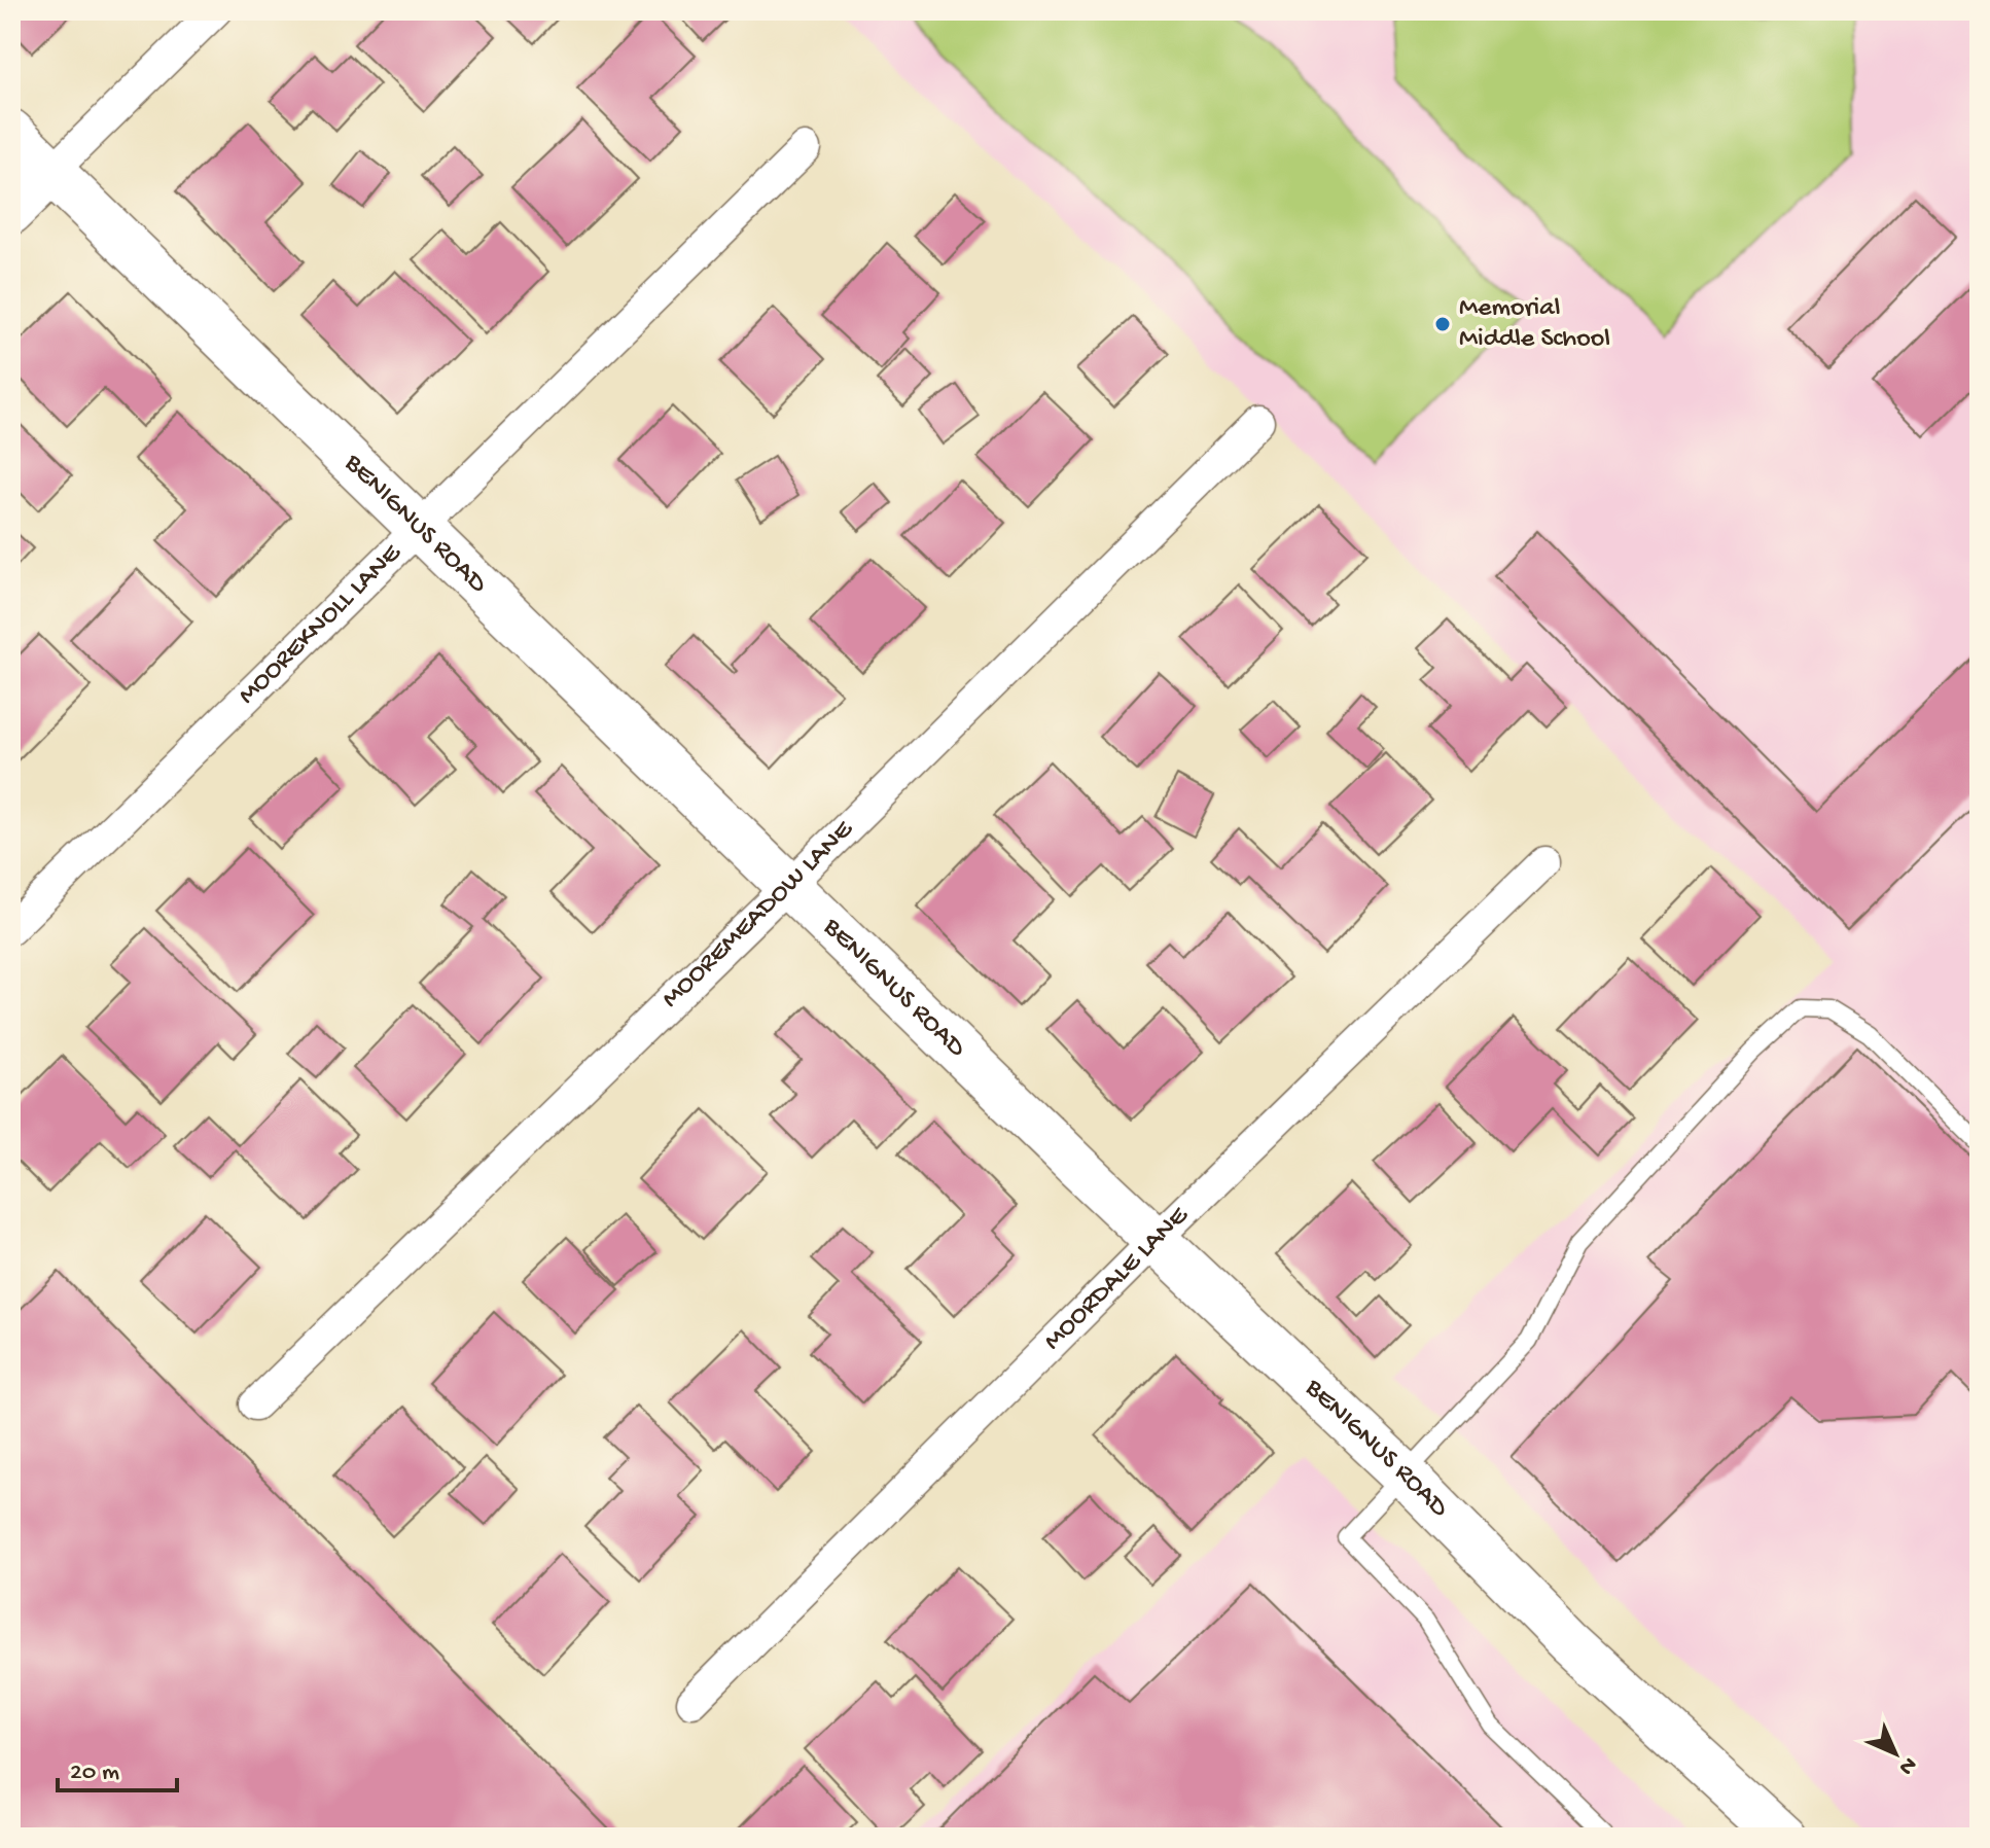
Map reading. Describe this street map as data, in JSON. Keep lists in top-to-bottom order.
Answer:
{
  "streets": {
    "street": [
      "BENIGNUS ROAD",
      "MOOREKNOLL LANE",
      "MOOREMEADOW LANE",
      "MOORDALE LANE"
    ]
  },
  "crossings": [
    ["BENIGNUS ROAD", "MOOREKNOLL LANE"],
    ["BENIGNUS ROAD", "MOOREMEADOW LANE"],
    ["BENIGNUS ROAD", "MOORDALE LANE"]
  ],
  "places": ["Memorial Middle School"],
  "scale_bar": "20 m",
  "north": "bottom right"
}
